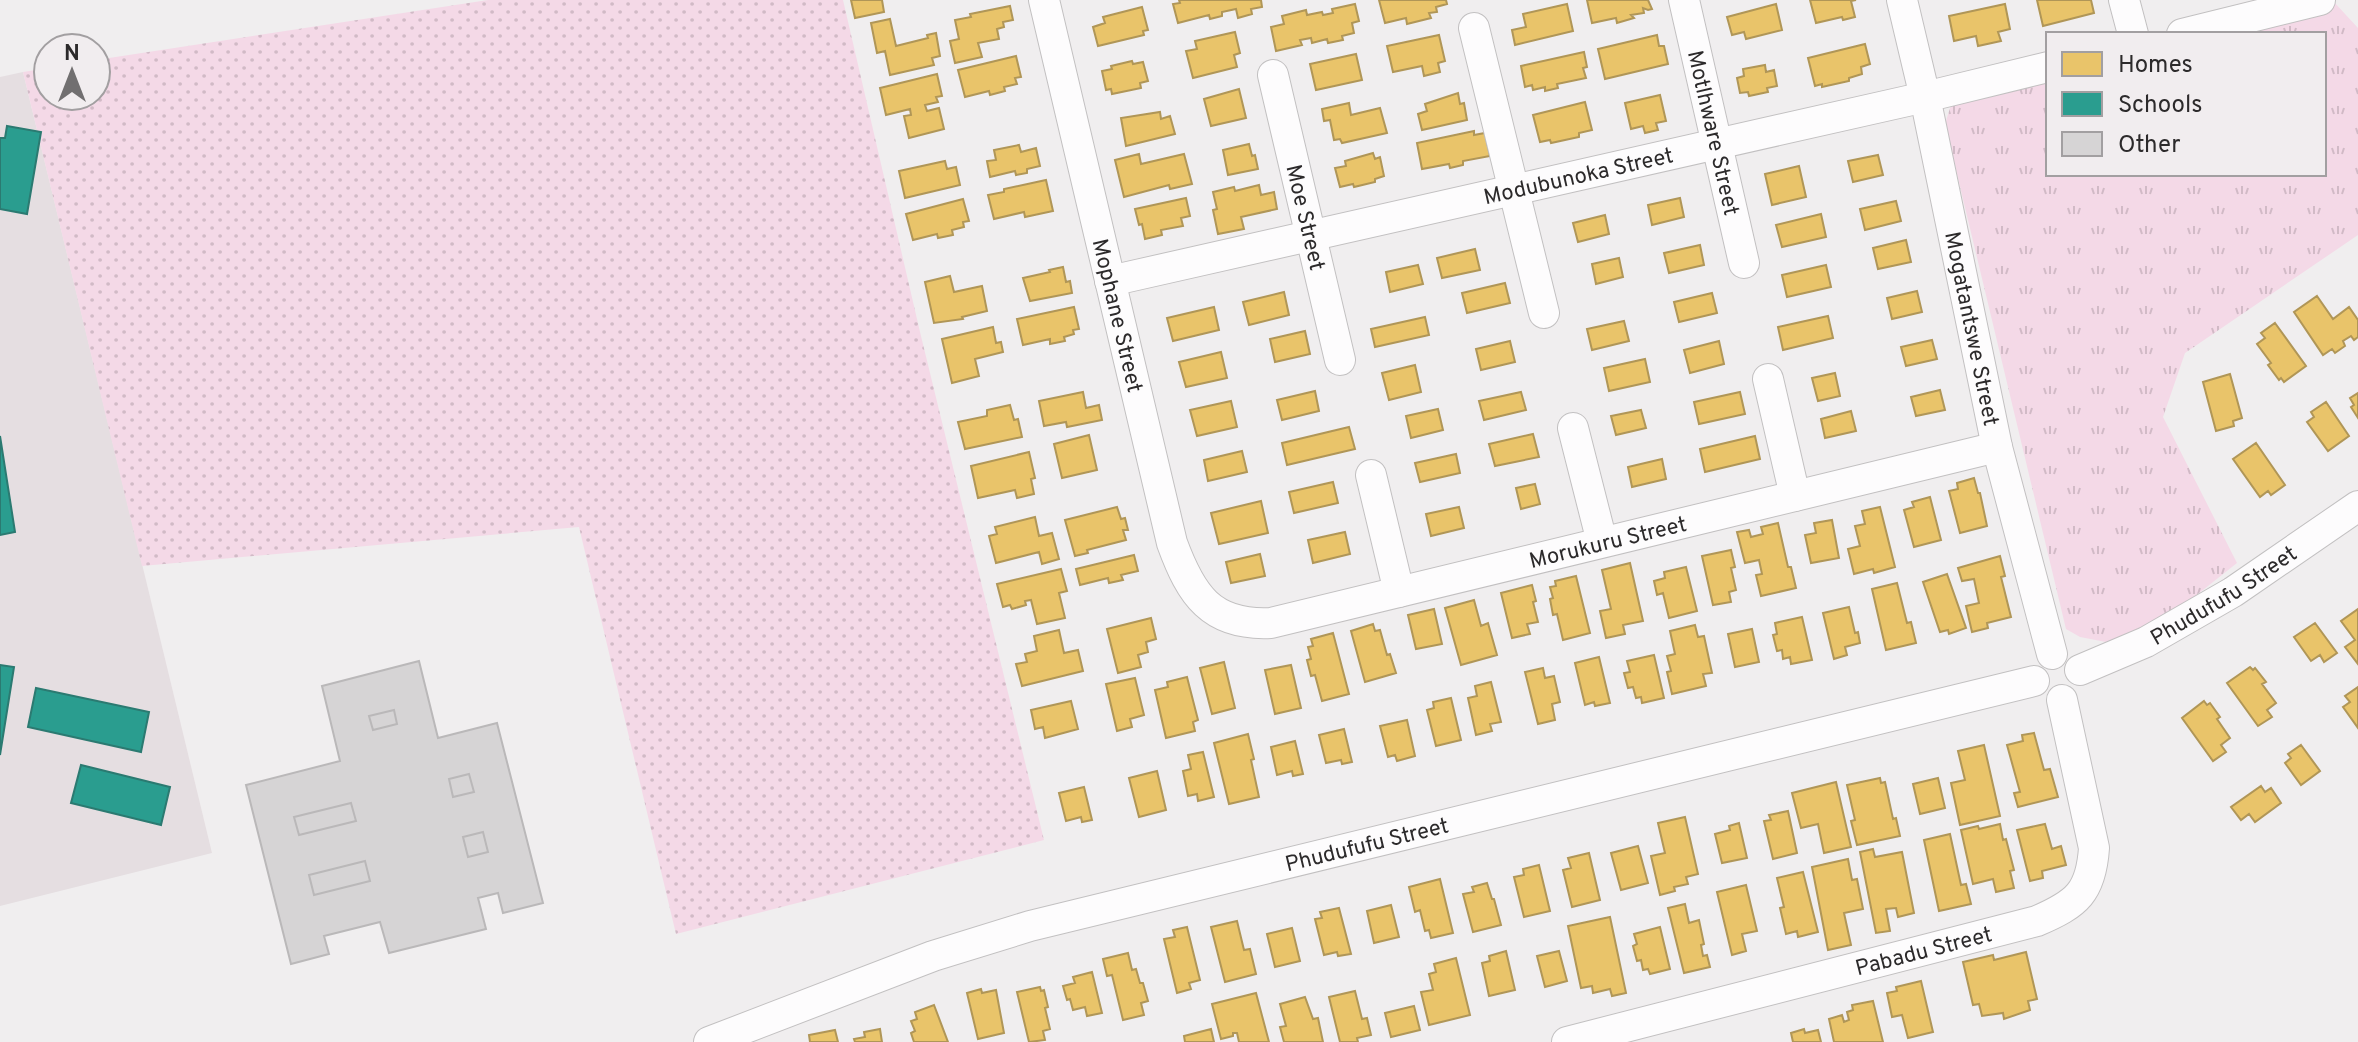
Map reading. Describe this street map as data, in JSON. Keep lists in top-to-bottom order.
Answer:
{
  "streets": {
    "street": [
      "Motlhware Street",
      "Modubunoka Street",
      "Moe Street",
      "Mophane Street",
      "Mogatantswe Street",
      "Morukuru Street",
      "Phudufufu Street",
      "Pabadu Street"
    ]
  },
  "crossings": [
    ["Motlhware Street", "Modubunoka Street"],
    ["Modubunoka Street", "Moe Street"],
    ["Modubunoka Street", "Mophane Street"],
    ["Modubunoka Street", "Mogatantswe Street"],
    ["Mophane Street", "Morukuru Street"],
    ["Mogatantswe Street", "Morukuru Street"],
    ["Mogatantswe Street", "Phudufufu Street"],
    ["Mogatantswe Street", "Pabadu Street"],
    ["Phudufufu Street", "Pabadu Street"]
  ],
  "legend": ["Homes", "Schools", "Other"],
  "north": "top"
}
